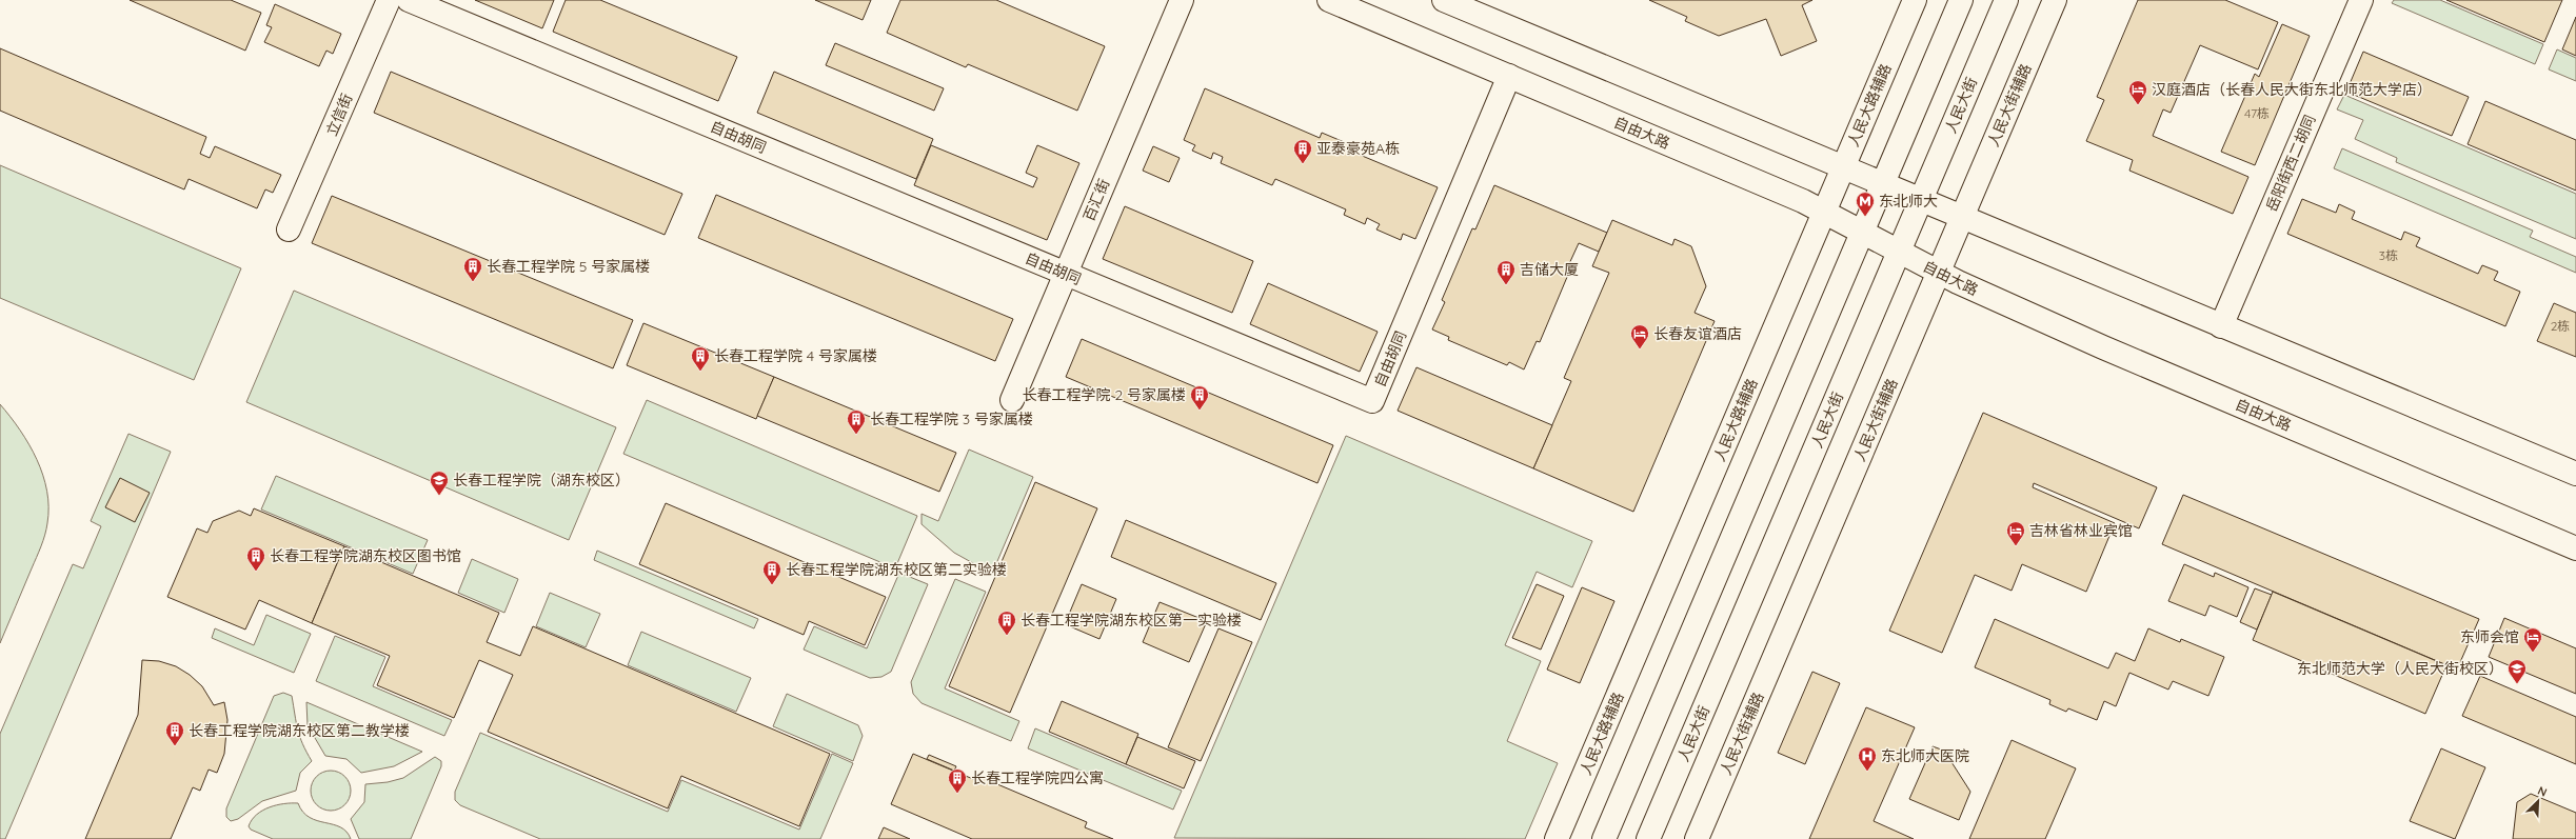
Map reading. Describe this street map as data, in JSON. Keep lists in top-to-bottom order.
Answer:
{
  "streets": {
    "main road": [
      "人民大路辅路",
      "人民大街",
      "人民大街辅路",
      "立信街",
      "自由大路",
      "自由胡同",
      "岳阳街西二胡同",
      "百汇街"
    ]
  },
  "crossings": [
    ["人民大路辅路", "自由大路"],
    ["人民大街", "自由大路"],
    ["人民大街辅路", "自由大路"],
    ["自由大路", "自由胡同"],
    ["自由胡同", "百汇街"]
  ],
  "places": {
    "hotel": [
      "汉庭酒店（长春人民大街东北师范大学店）",
      "长春友谊酒店",
      "吉林省林业宾馆",
      "东师会馆"
    ],
    "building": [
      "亚泰豪苑A栋",
      "长春工程学院 5 号家属楼",
      "吉储大厦",
      "长春工程学院 4 号家属楼",
      "长春工程学院 2 号家属楼",
      "长春工程学院 3 号家属楼",
      "长春工程学院湖东校区图书馆",
      "长春工程学院湖东校区第二实验楼",
      "长春工程学院湖东校区第一实验楼",
      "长春工程学院湖东校区第二教学楼",
      "长春工程学院四公寓"
    ],
    "metro station": ["东北师大"],
    "school or university": ["长春工程学院（湖东校区）", "东北师范大学（人民大街校区）"],
    "hospital": ["东北师大医院"]
  },
  "house_numbers": ["47栋", "3栋", "2栋"],
  "north": "top right"
}
